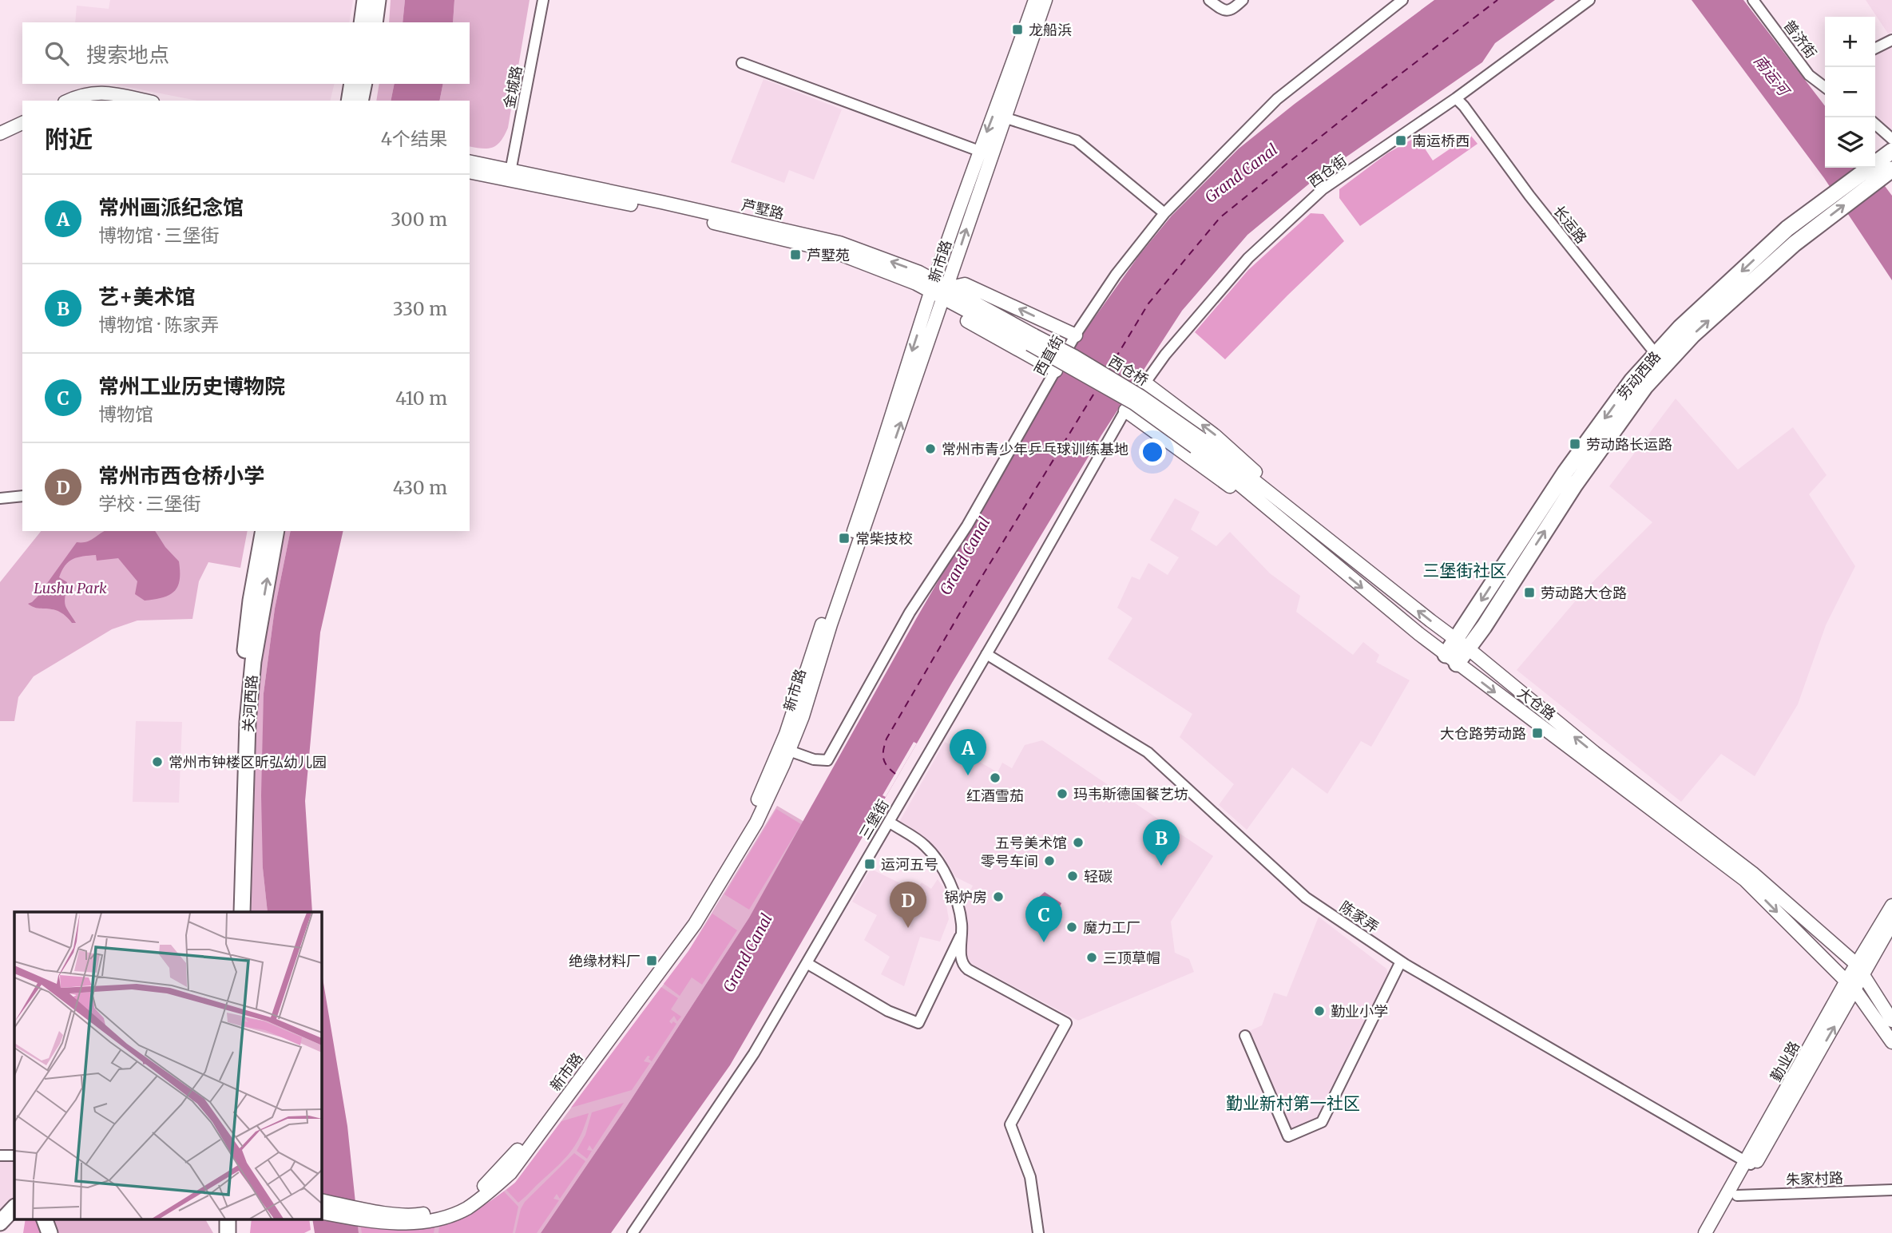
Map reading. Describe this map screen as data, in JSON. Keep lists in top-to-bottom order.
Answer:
{
  "streets": {
    "main road": [
      "芦墅路",
      "新市路",
      "西仓桥",
      "劳动西路",
      "关河西路",
      "大仓路",
      "勤业路"
    ],
    "street": [
      "普济街",
      "金城路",
      "西仓街",
      "长运路",
      "西直街",
      "三堡街",
      "陈家弄",
      "朱家村路"
    ]
  },
  "crossings": [
    ["金城路", "芦墅路"],
    ["西仓街", "长运路"],
    ["西仓街", "三堡街"],
    ["芦墅路", "新市路"],
    ["芦墅路", "西仓桥"],
    ["长运路", "劳动西路"],
    ["新市路", "西直街"],
    ["西仓桥", "大仓路"],
    ["劳动西路", "大仓路"],
    ["大仓路", "勤业路"],
    ["三堡街", "陈家弄"],
    ["陈家弄", "勤业路"],
    ["勤业路", "朱家村路"]
  ],
  "districts": ["三堡街社区", "勤业新村第一社区"],
  "water": ["南运河", "Grand Canal"],
  "parks": ["Lushu Park"],
  "places": {
    "transit": [
      "龙船浜",
      "南运桥西",
      "芦墅苑",
      "劳动路长运路",
      "常柴技校",
      "劳动路大仓路",
      "大仓路劳动路",
      "运河五号",
      "绝缘材料厂"
    ],
    "other": [
      "常州市青少年乒乓球训练基地",
      "常州市钟楼区昕弘幼儿园",
      "红酒雪茄",
      "玛韦斯德国餐艺坊",
      "五号美术馆",
      "零号车间",
      "轻碳",
      "锅炉房",
      "魔力工厂",
      "三顶草帽",
      "勤业小学"
    ]
  },
  "page": {
    "map_buttons": ["+", "−"],
    "search": "搜索地点",
    "heading": ["附近", "4个结果"],
    "list": [
      {
        "mark": "A",
        "name": "常州画派纪念馆",
        "note": "博物馆 · 三堡街",
        "value": "300 m"
      },
      {
        "mark": "B",
        "name": "艺+美术馆",
        "note": "博物馆 · 陈家弄",
        "value": "330 m"
      },
      {
        "mark": "C",
        "name": "常州工业历史博物院",
        "note": "博物馆",
        "value": "410 m"
      },
      {
        "mark": "D",
        "name": "常州市西仓桥小学",
        "note": "学校 · 三堡街",
        "value": "430 m"
      }
    ],
    "pins": [
      "A",
      "B",
      "D",
      "C"
    ]
  }
}
